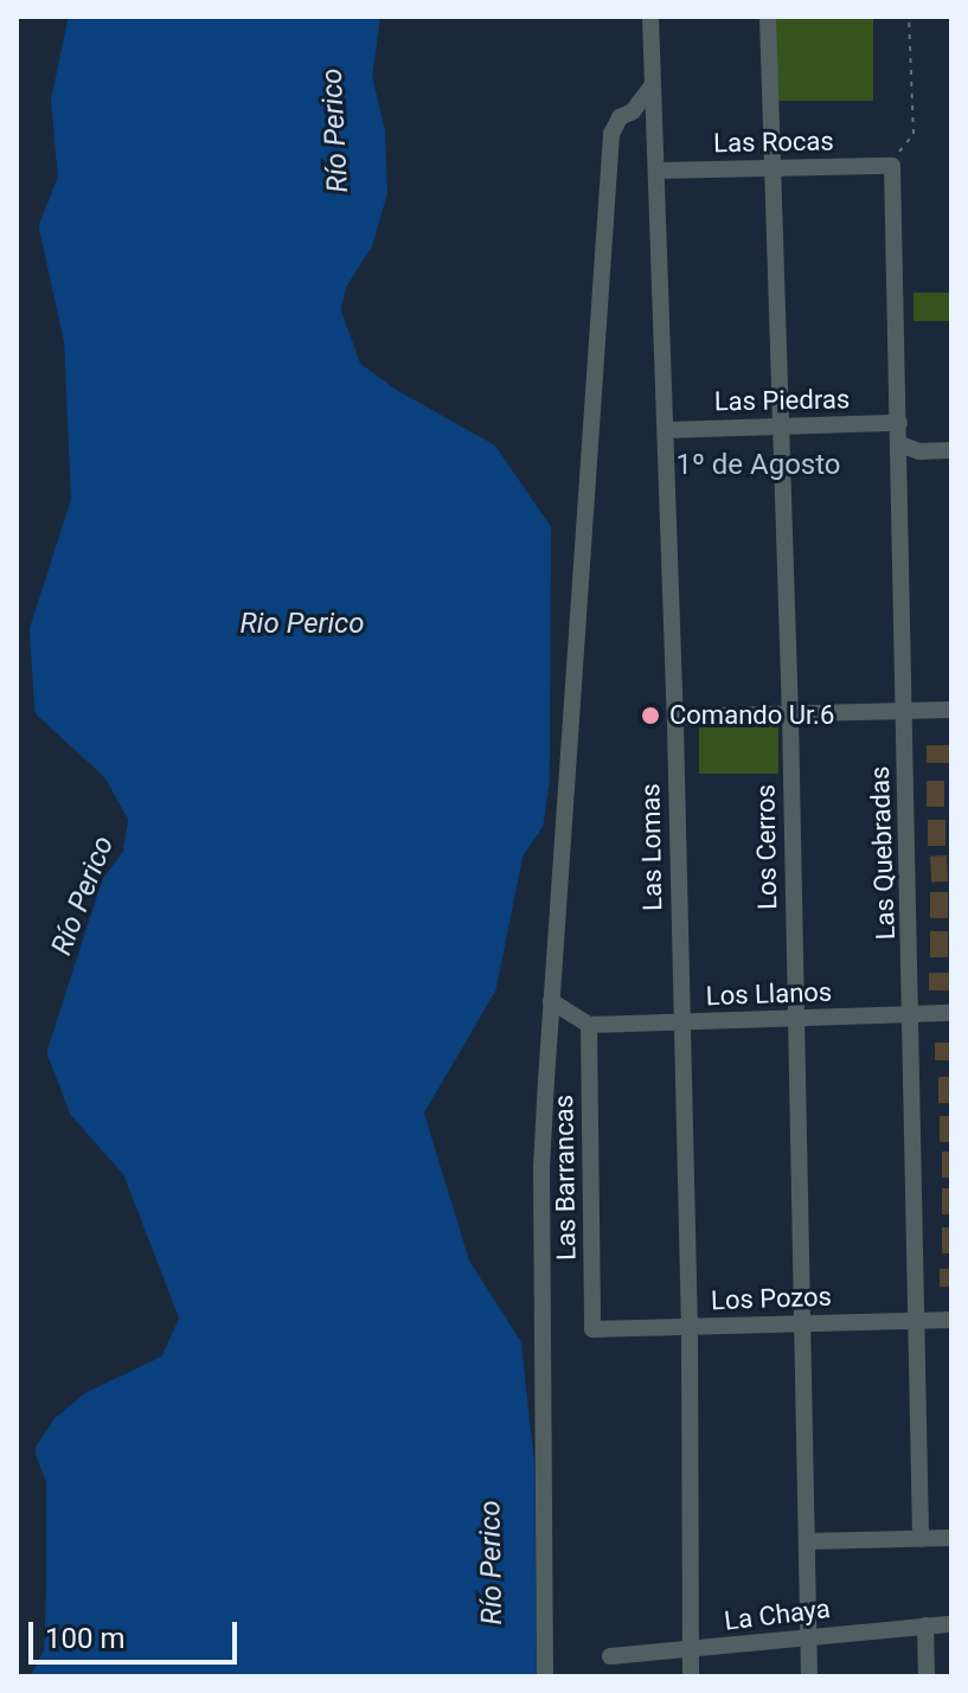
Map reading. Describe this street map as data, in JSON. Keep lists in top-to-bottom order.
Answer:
{
  "streets": {
    "street": [
      "Las Rocas",
      "Las Piedras",
      "Las Lomas",
      "Los Cerros",
      "Las Quebradas",
      "Los Llanos",
      "Las Barrancas",
      "Los Pozos",
      "La Chaya"
    ]
  },
  "crossings": [
    ["Las Rocas", "Las Lomas"],
    ["Las Rocas", "Los Cerros"],
    ["Las Rocas", "Las Quebradas"],
    ["Las Piedras", "Las Lomas"],
    ["Las Piedras", "Los Cerros"],
    ["Las Piedras", "Las Quebradas"],
    ["Las Lomas", "Los Llanos"],
    ["Las Lomas", "Los Pozos"],
    ["Las Lomas", "La Chaya"],
    ["Los Cerros", "Los Llanos"],
    ["Los Cerros", "Los Pozos"],
    ["Los Cerros", "La Chaya"],
    ["Las Quebradas", "Los Llanos"],
    ["Las Quebradas", "Los Pozos"],
    ["Los Llanos", "Las Barrancas"],
    ["Las Barrancas", "Los Pozos"]
  ],
  "districts": ["1º de Agosto"],
  "water": ["Río Perico", "Rio Perico"],
  "places": ["Comando Ur.6"],
  "scale_bar": "100 m"
}
